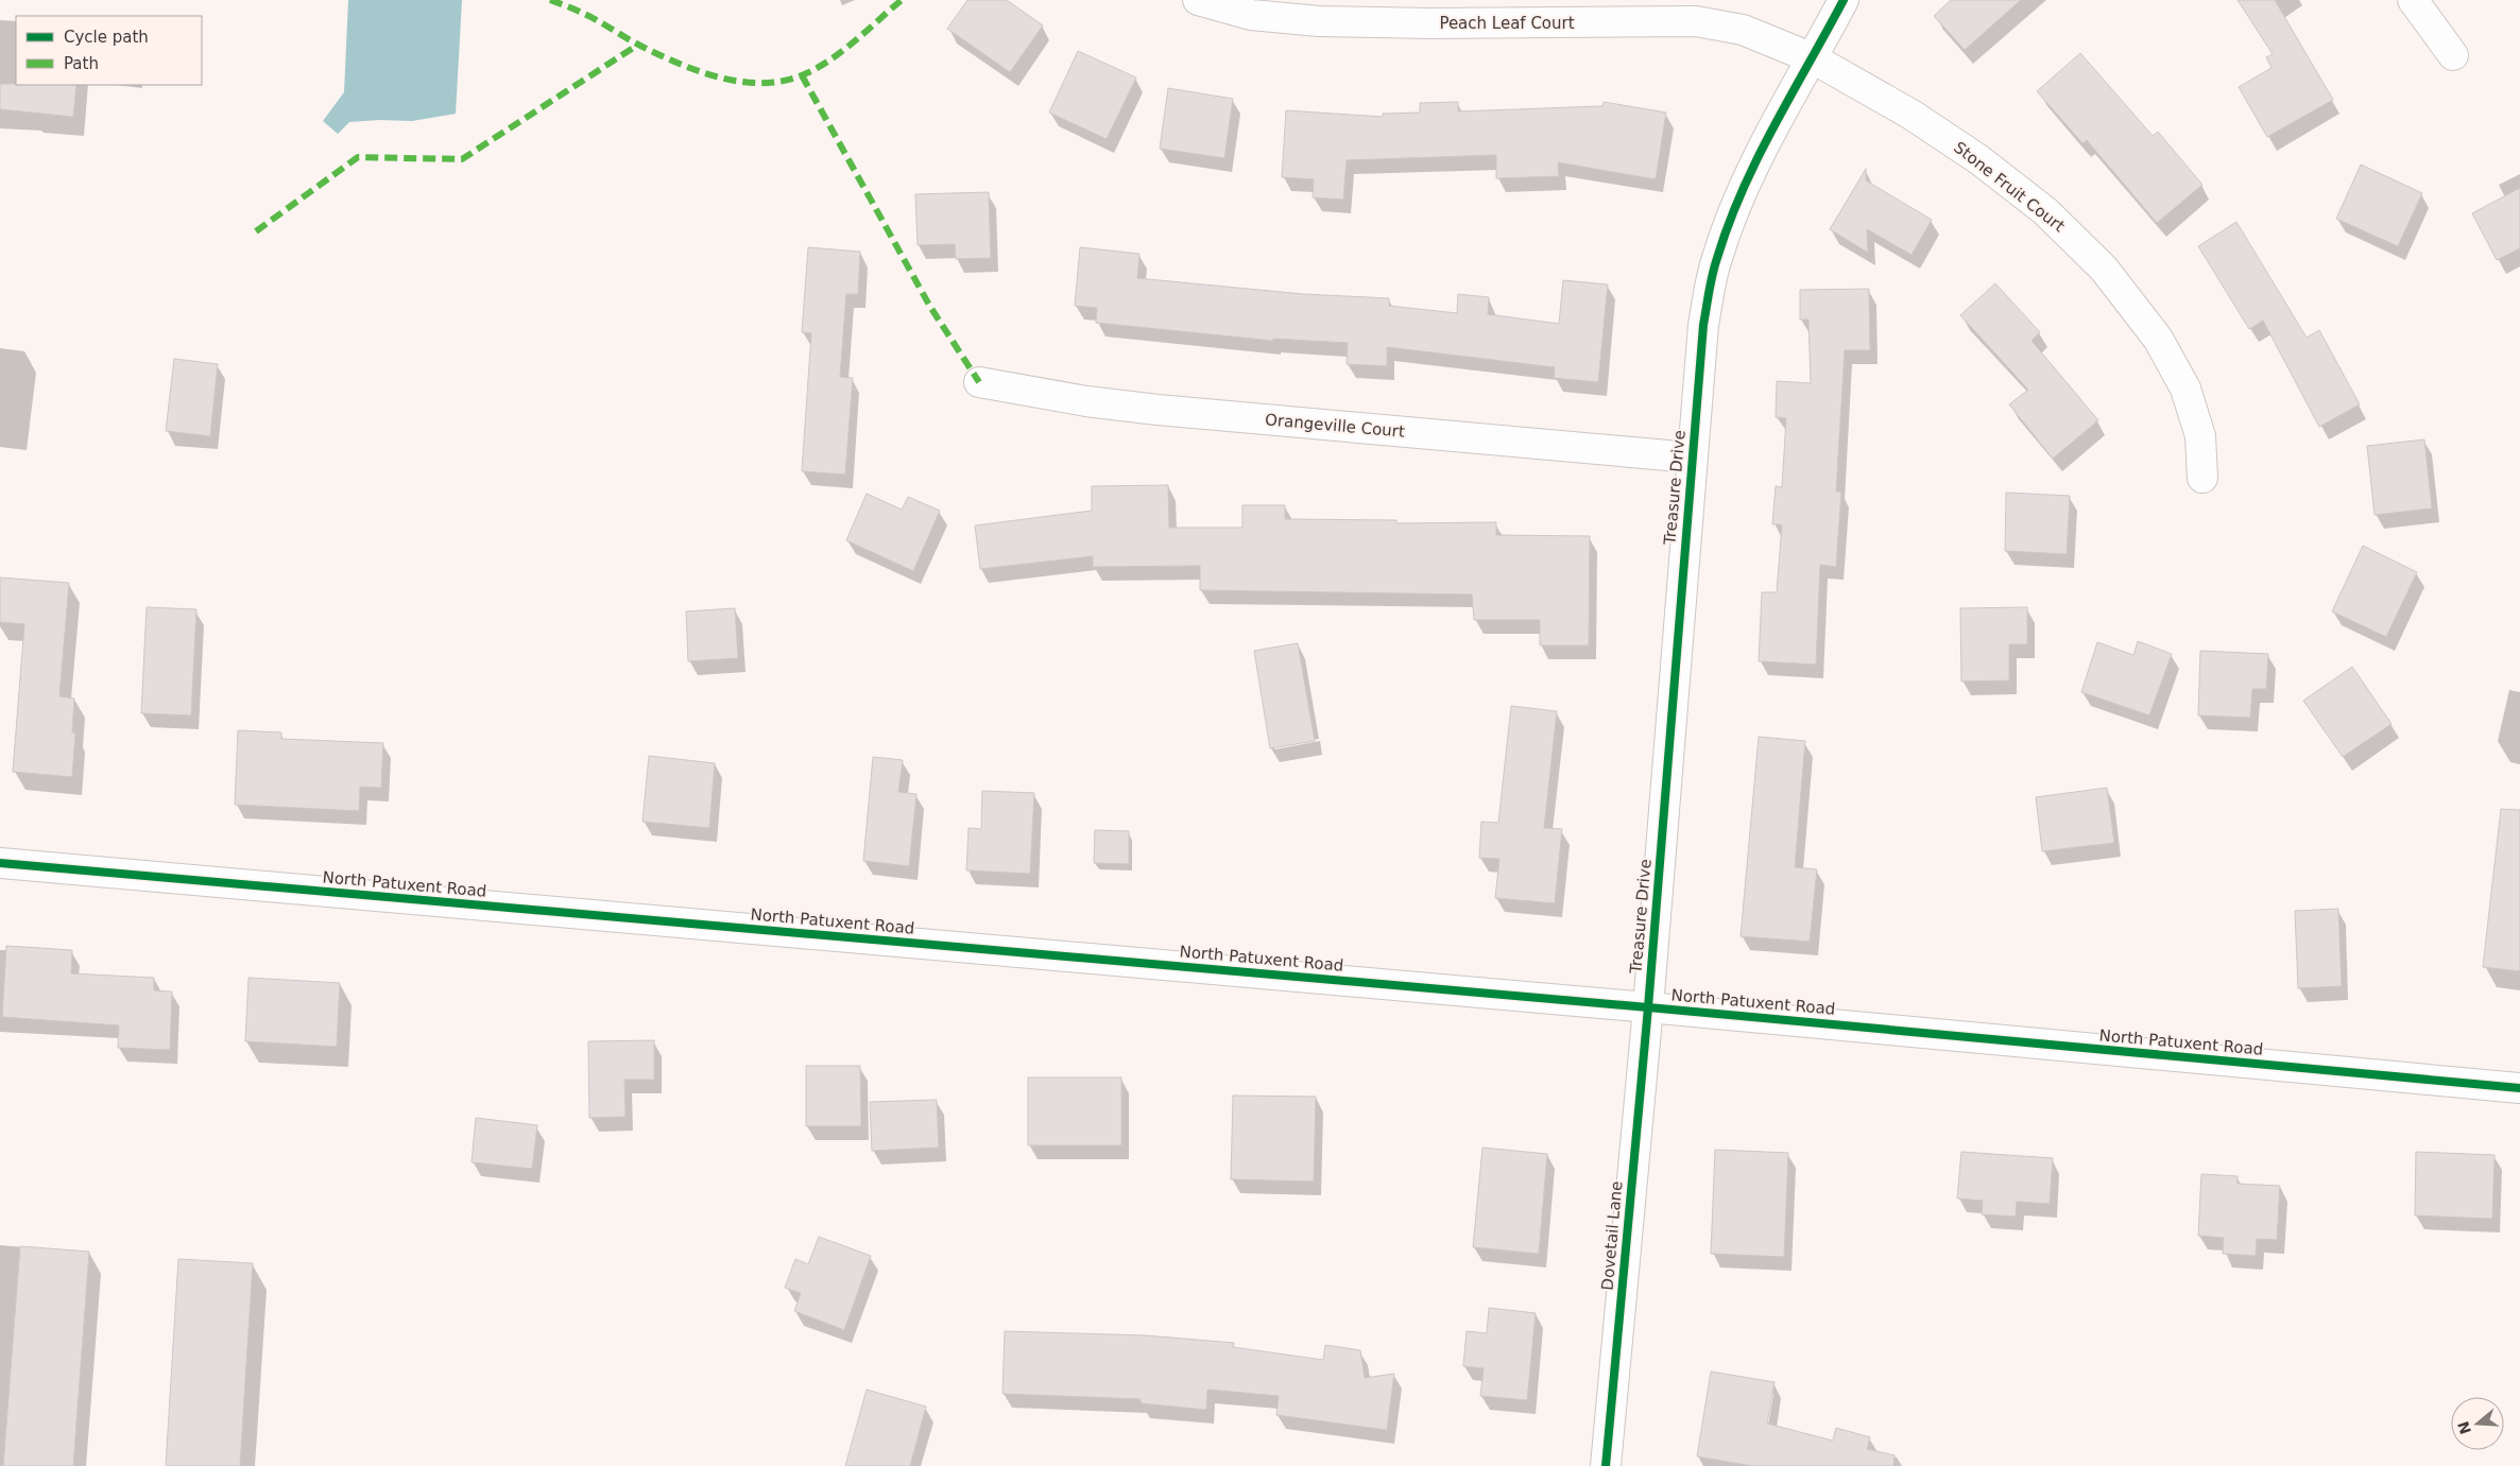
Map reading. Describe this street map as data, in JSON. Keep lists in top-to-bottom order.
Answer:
{
  "streets": {
    "street": [
      "Peach Leaf Court",
      "Stone Fruit Court",
      "Orangeville Court",
      "Treasure Drive",
      "North Patuxent Road",
      "Dovetail Lane"
    ]
  },
  "crossings": [
    ["Peach Leaf Court", "Stone Fruit Court"],
    ["Peach Leaf Court", "Treasure Drive"],
    ["Stone Fruit Court", "Treasure Drive"],
    ["Orangeville Court", "Treasure Drive"],
    ["Treasure Drive", "North Patuxent Road"],
    ["Treasure Drive", "Dovetail Lane"],
    ["North Patuxent Road", "Dovetail Lane"]
  ],
  "legend": ["Cycle path", "Path"],
  "north": "left"
}
